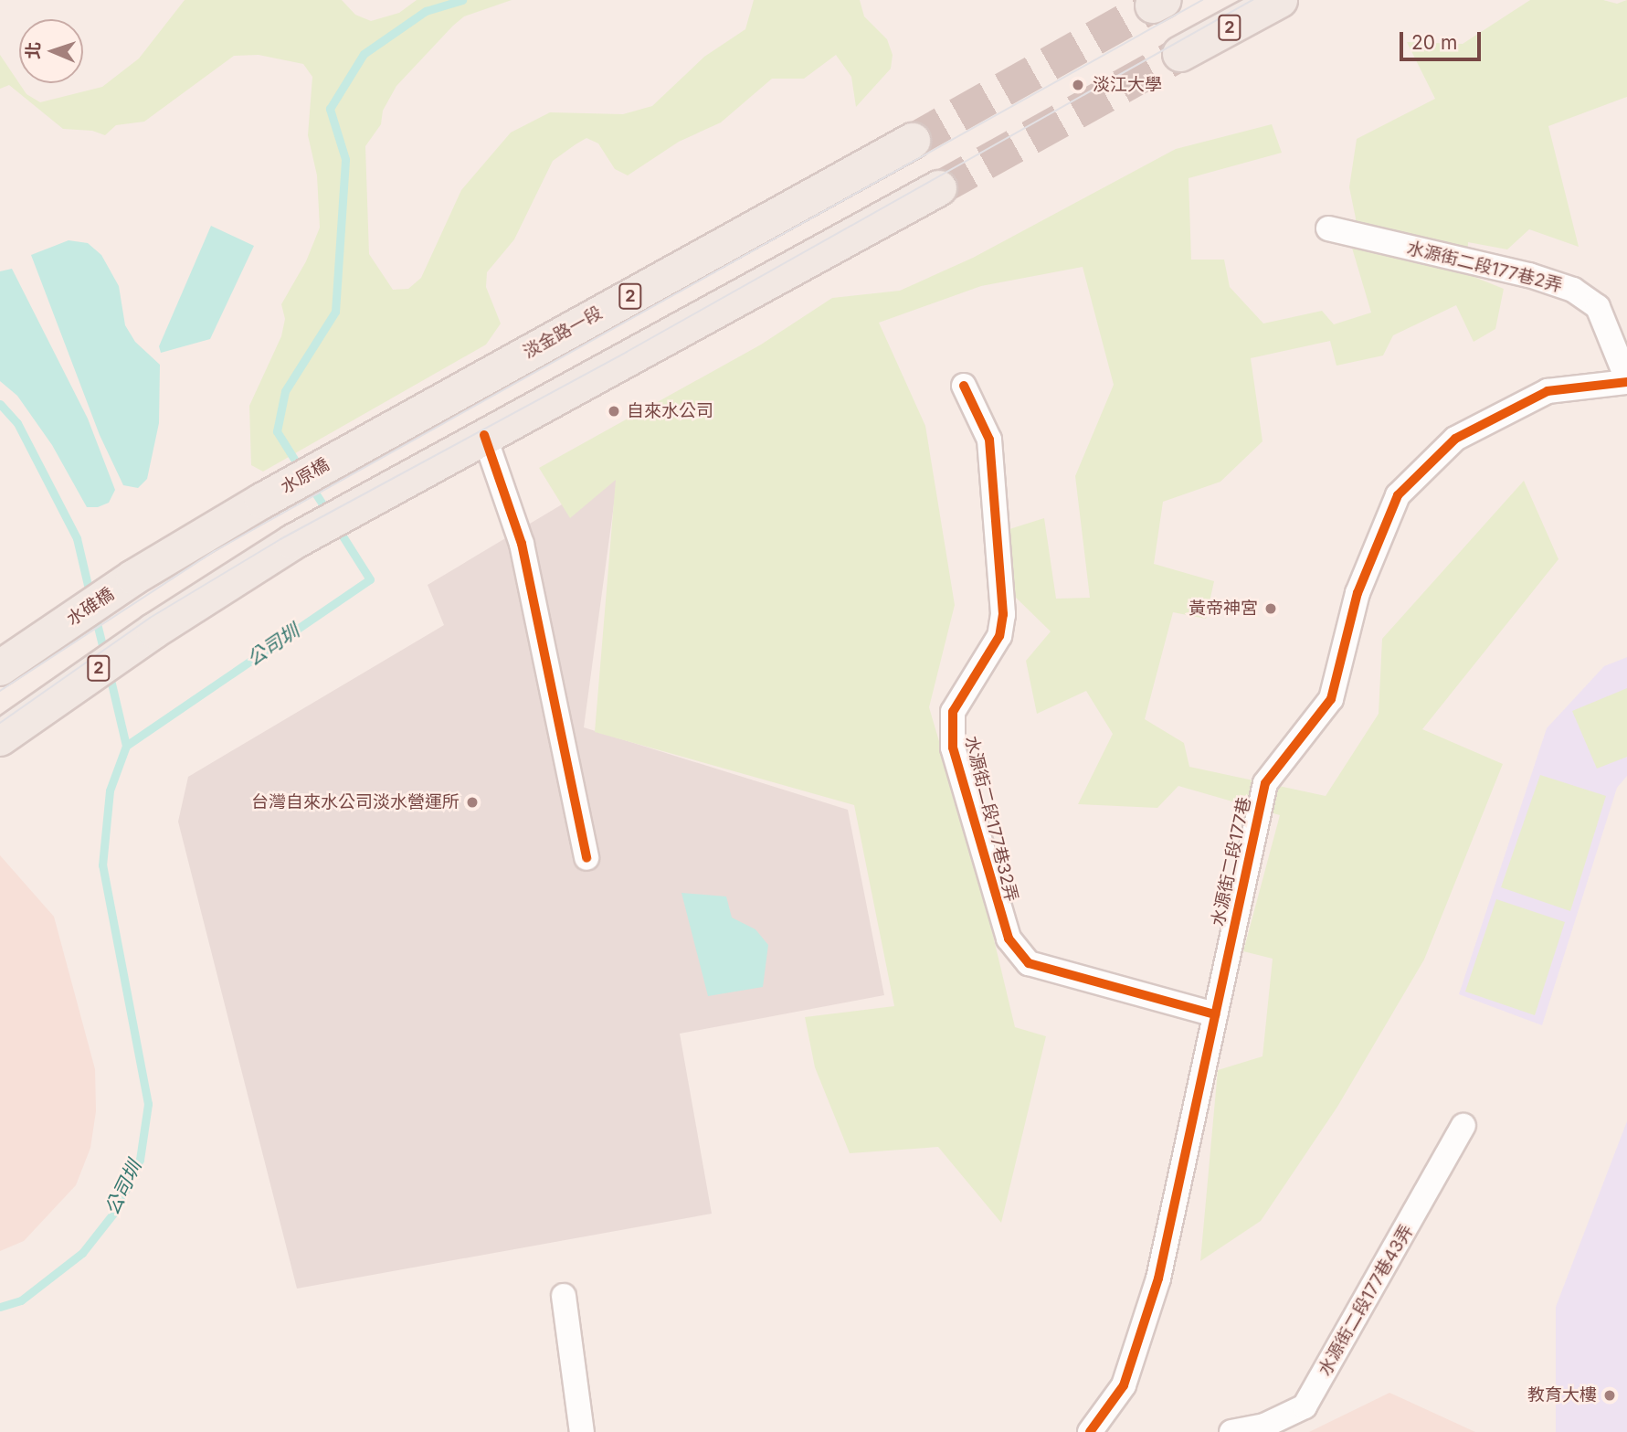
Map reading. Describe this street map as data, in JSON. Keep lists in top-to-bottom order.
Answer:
{
  "streets": {
    "main road": [
      "2",
      "淡金路一段",
      "水原橋",
      "水碓橋"
    ],
    "street": [
      "水源街二段177巷2弄",
      "水源街二段177巷32弄",
      "水源街二段177巷",
      "水源街二段177巷43弄"
    ]
  },
  "crossings": [
    ["水源街二段177巷2弄", "水源街二段177巷"],
    ["淡金路一段", "水原橋"],
    ["水原橋", "水碓橋"],
    ["水源街二段177巷32弄", "水源街二段177巷"]
  ],
  "water": ["公司圳"],
  "places": [
    "淡江大學",
    "自來水公司",
    "黃帝神宮",
    "台灣自來水公司淡水營運所",
    "教育大樓"
  ],
  "scale_bar": "20 m",
  "north": "left"
}
